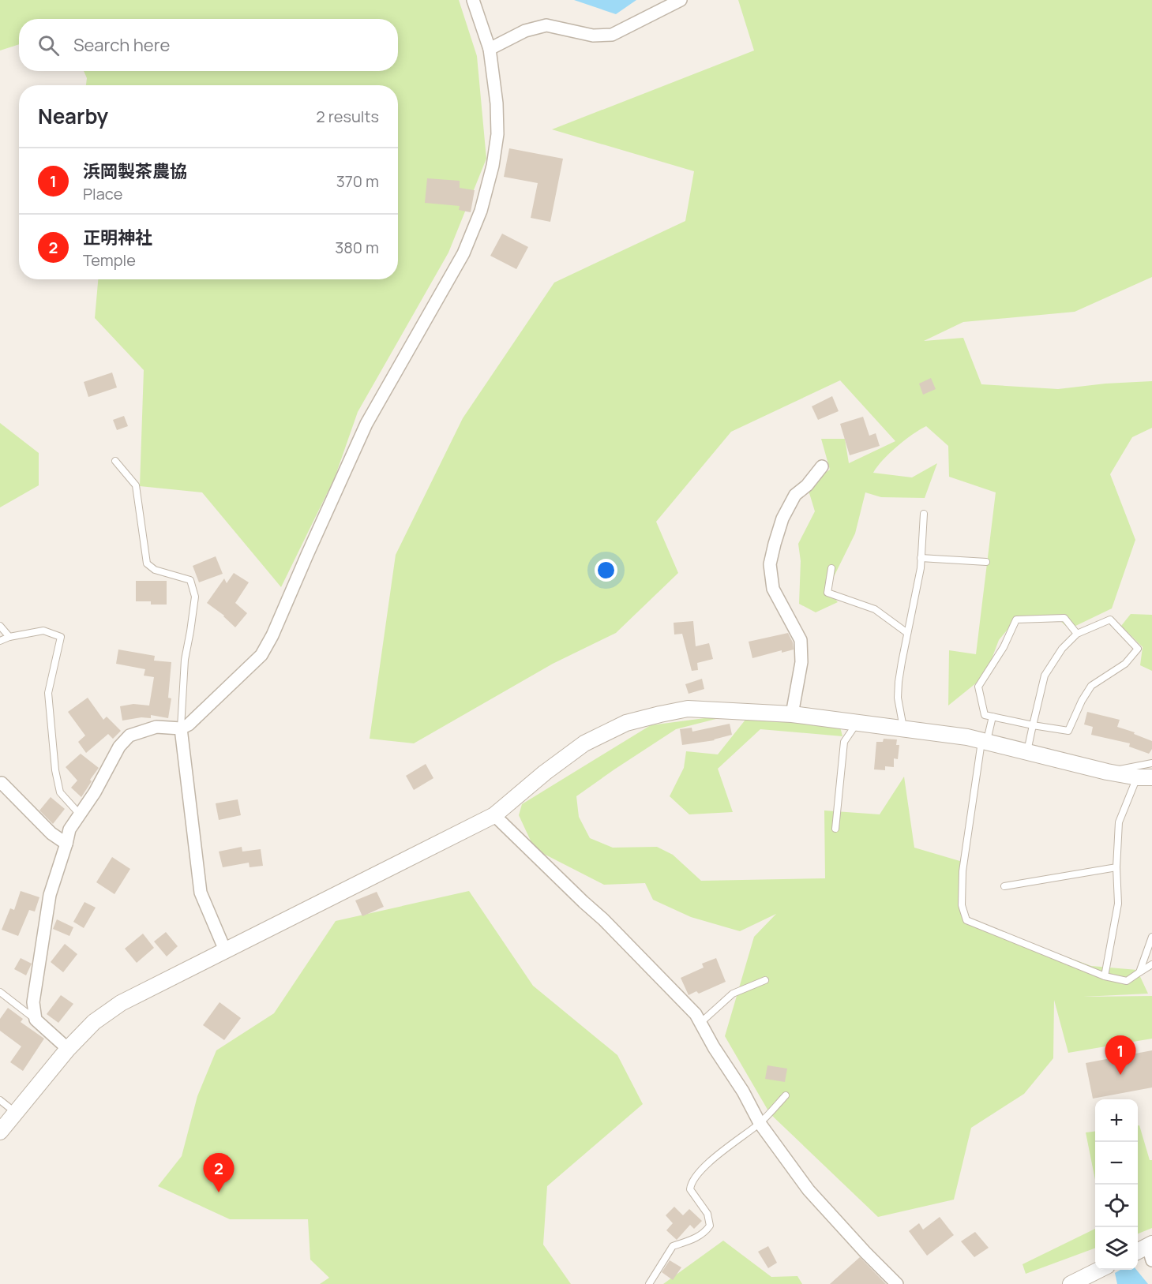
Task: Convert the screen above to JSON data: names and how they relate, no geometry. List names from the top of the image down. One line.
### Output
{"page":{"search":"Search here","heading":["Nearby","2 results"],"list":[{"mark":"1","name":"浜岡製茶農協","note":"Place","value":"370 m"},{"mark":"2","name":"正明神社","note":"Temple","value":"380 m"}],"pins":["1","2"],"map_buttons":["+","−"]}}
